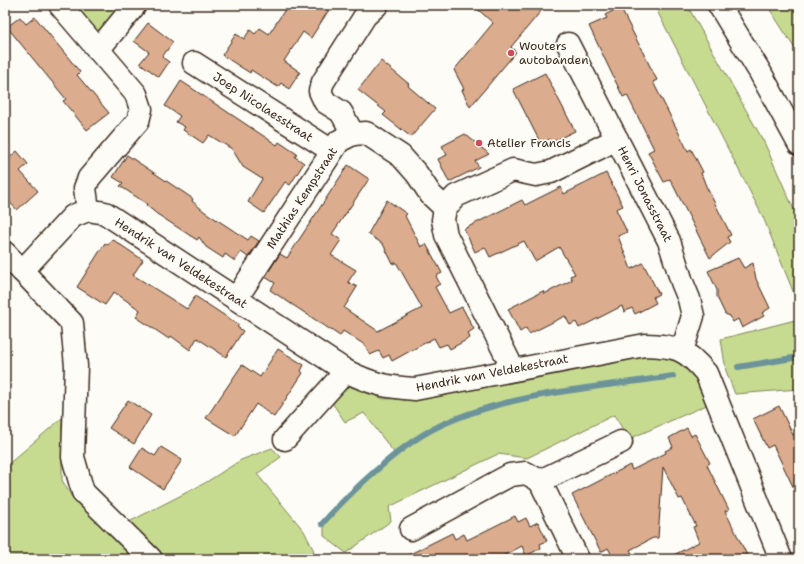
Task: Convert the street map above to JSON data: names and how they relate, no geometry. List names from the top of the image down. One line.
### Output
{"streets":{"street":["Joep Nicolaesstraat","Henri Jonasstraat","Mathias Kempstraat","Hendrik van Veldekestraat"]},"crossings":[["Joep Nicolaesstraat","Mathias Kempstraat"],["Henri Jonasstraat","Hendrik van Veldekestraat"],["Mathias Kempstraat","Hendrik van Veldekestraat"]],"places":["Wouters autobanden","Atelier Francis"]}
